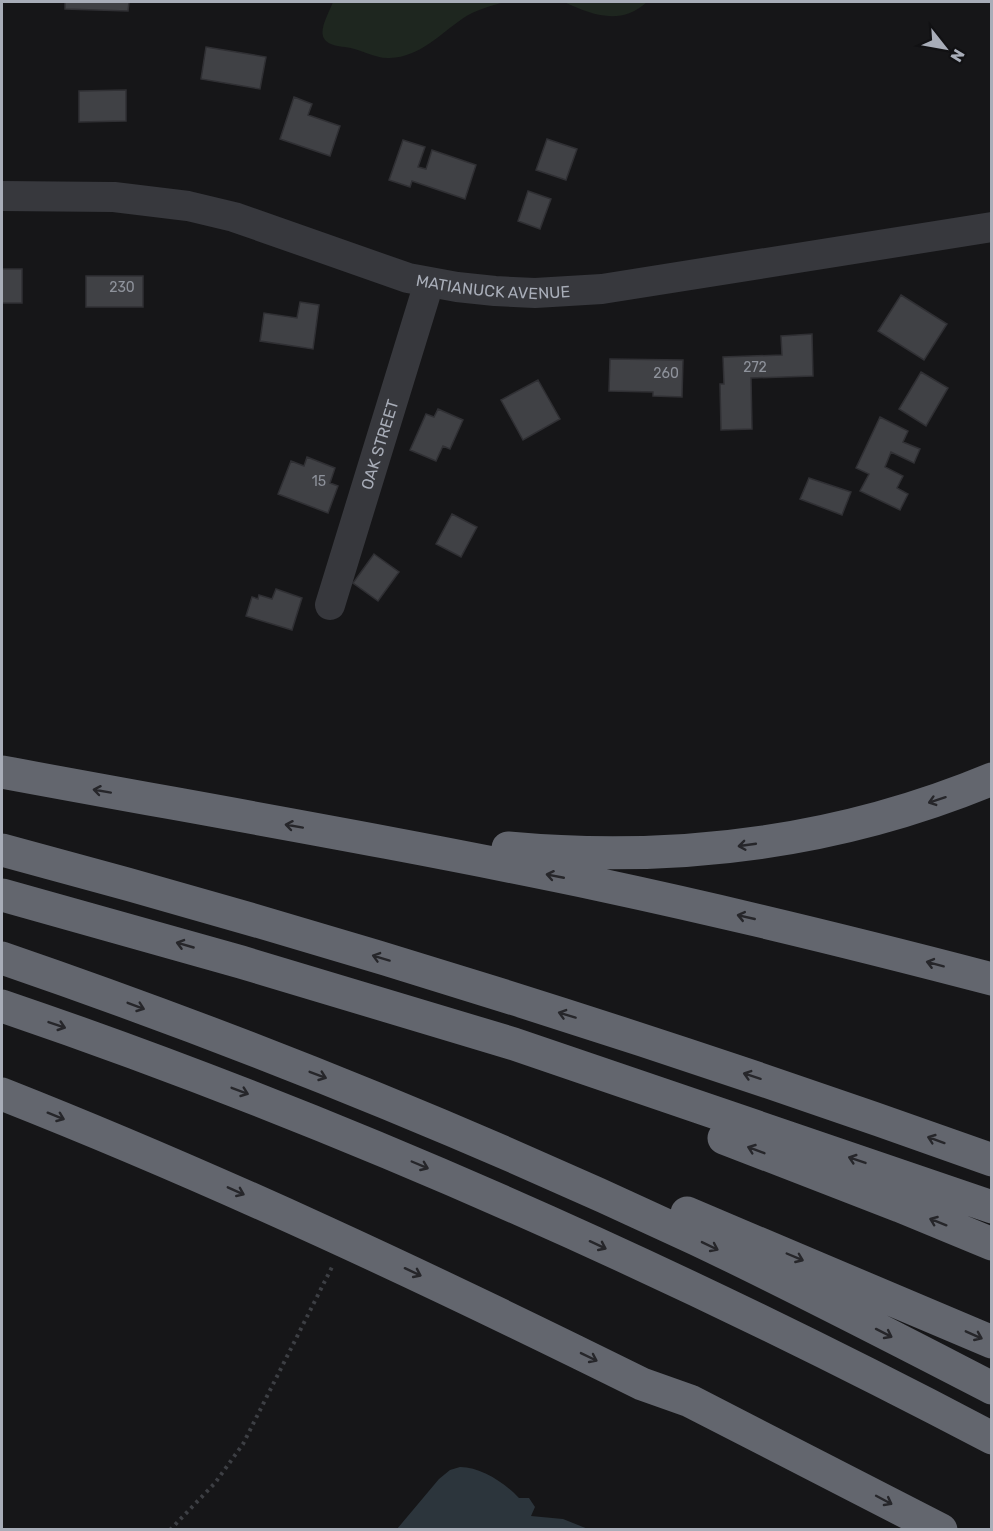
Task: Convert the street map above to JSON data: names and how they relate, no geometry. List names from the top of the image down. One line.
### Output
{"streets":{"street":["MATIANUCK AVENUE","OAK STREET"]},"crossings":[["MATIANUCK AVENUE","OAK STREET"]],"house_numbers":["230","272","260","15"],"north":"bottom right"}
